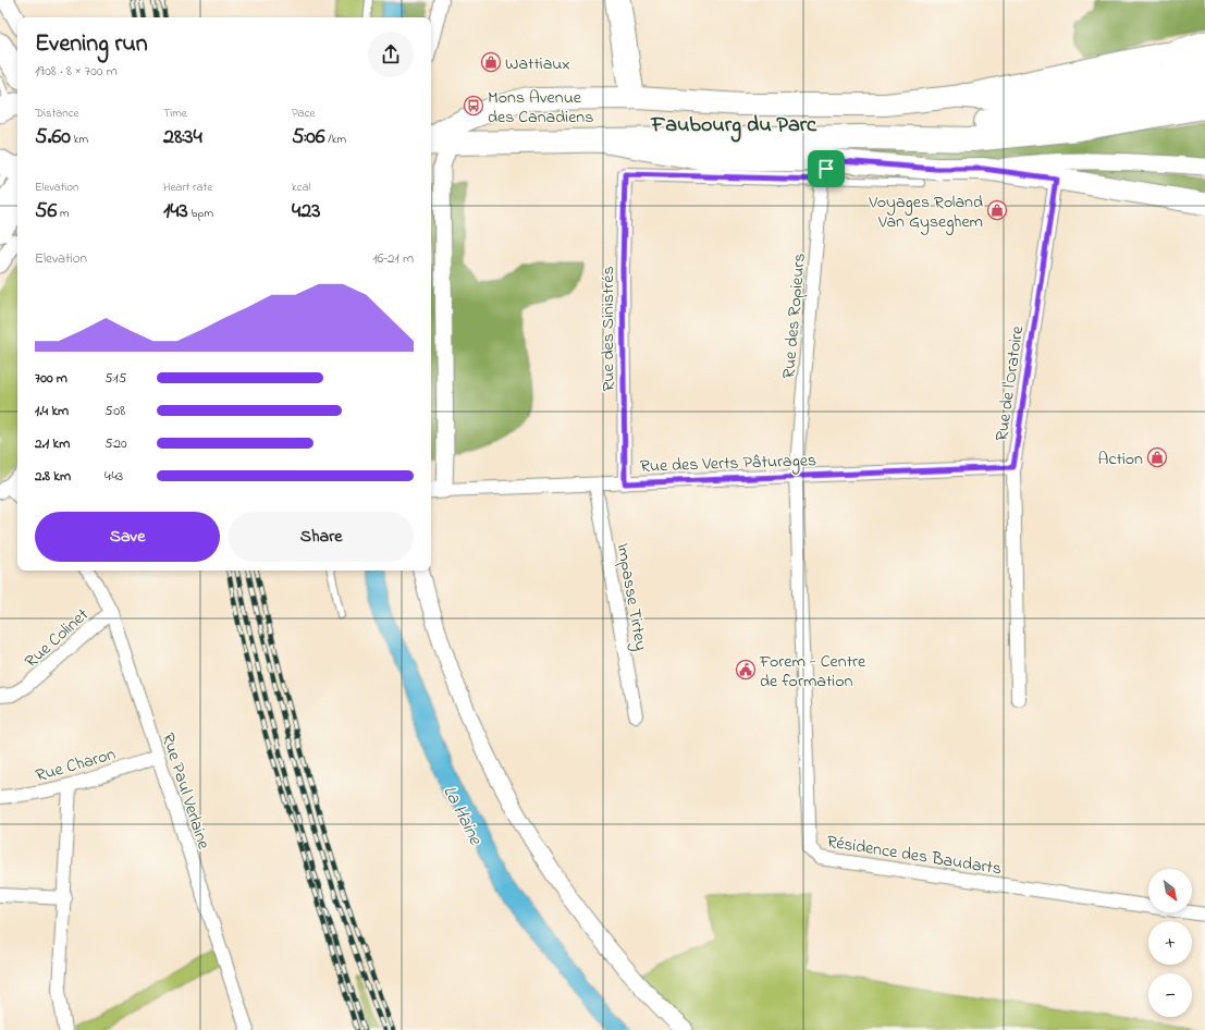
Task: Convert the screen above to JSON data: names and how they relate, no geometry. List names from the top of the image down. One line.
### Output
{"streets":{"street":["Rue des Ropieurs","Rue des Sinistrés","Rue de l'Oratoire","Rue des Verts Pâturages","Impasse Tirtey","Rue Colinet","Rue Charon","Rue Paul Verlaine","Résidence des Baudarts"]},"crossings":[["Rue des Ropieurs","Rue des Sinistrés"],["Rue des Ropieurs","Rue des Verts Pâturages"],["Rue des Ropieurs","Résidence des Baudarts"],["Rue des Sinistrés","Rue des Verts Pâturages"],["Rue de l'Oratoire","Rue des Verts Pâturages"],["Rue des Verts Pâturages","Impasse Tirtey"],["Rue des Verts Pâturages","Résidence des Baudarts"],["Rue Colinet","Rue Paul Verlaine"],["Rue Charon","Rue Paul Verlaine"]],"districts":["Faubourg du Parc"],"water":["La Haine"],"places":{"shop":["Wattiaux","Voyages Roland Van Gyseghem","Action"],"bus stop":["Mons Avenue des Canadiens"],"public building":["Forem - Centre de formation"]},"north":"bottom right","page":{"heading":["Evening run","19:08 · 8 × 700 m"],"stats":[["Distance","5.60 km"],["Time","28:34"],["Pace","5:06 /km"],["Elevation","56 m"],["Heart rate","143 bpm"],["kcal","423"]],"chart":["Elevation","16–21 m"],"list":[{"name":"700 m","note":"5:15"},{"name":"1.4 km","note":"5:08"},{"name":"2.1 km","note":"5:20"},{"name":"2.8 km","note":"4:43"}],"buttons":["Save","Share"],"map_buttons":["+","−"]}}
